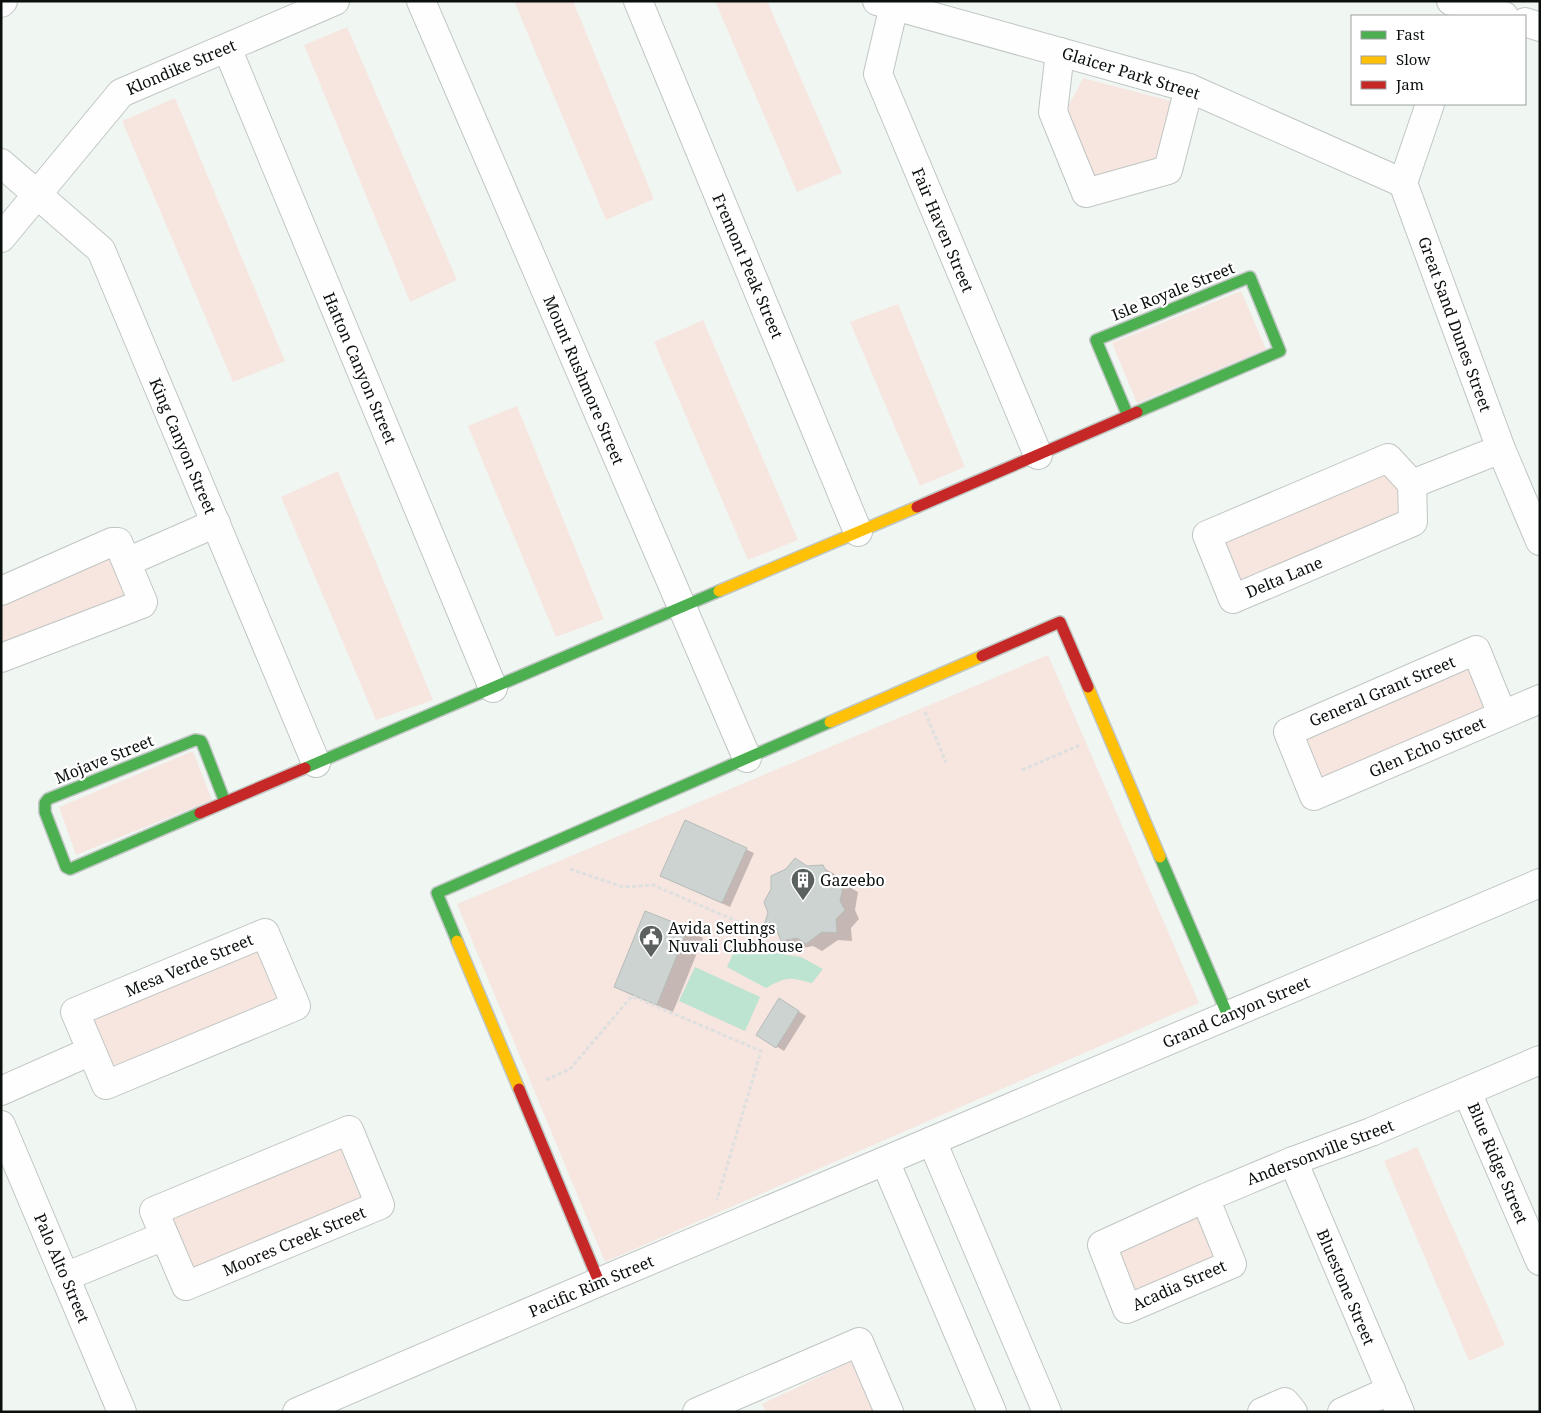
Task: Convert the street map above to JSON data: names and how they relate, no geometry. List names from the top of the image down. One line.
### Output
{"streets":{"street":["Klondike Street","Glaicer Park Street","Fair Haven Street","Fremont Peak Street","Isle Royale Street","Great Sand Dunes Street","Hatton Canyon Street","Mount Rushmore Street","King Canyon Street","Delta Lane","General Grant Street","Glen Echo Street","Mojave Street","Mesa Verde Street","Grand Canyon Street","Andersonville Street","Blue Ridge Street","Moores Creek Street","Palo Alto Street","Acadia Street","Pacific Rim Street","Bluestone Street"]},"crossings":[["Klondike Street","Hatton Canyon Street"],["Klondike Street","King Canyon Street"],["Glaicer Park Street","Fair Haven Street"],["Glaicer Park Street","Great Sand Dunes Street"],["Fair Haven Street","Isle Royale Street"],["Fremont Peak Street","Isle Royale Street"],["Isle Royale Street","Mount Rushmore Street"],["Isle Royale Street","Mojave Street"],["Hatton Canyon Street","Mojave Street"],["Mount Rushmore Street","Mojave Street"],["King Canyon Street","Mojave Street"],["General Grant Street","Glen Echo Street"],["Grand Canyon Street","Pacific Rim Street"],["Andersonville Street","Blue Ridge Street"],["Andersonville Street","Acadia Street"],["Andersonville Street","Bluestone Street"]],"places":{"building":["Gazeebo"],"public building":["Avida Settings Nuvali Clubhouse"]},"legend":["Fast","Slow","Jam"]}
